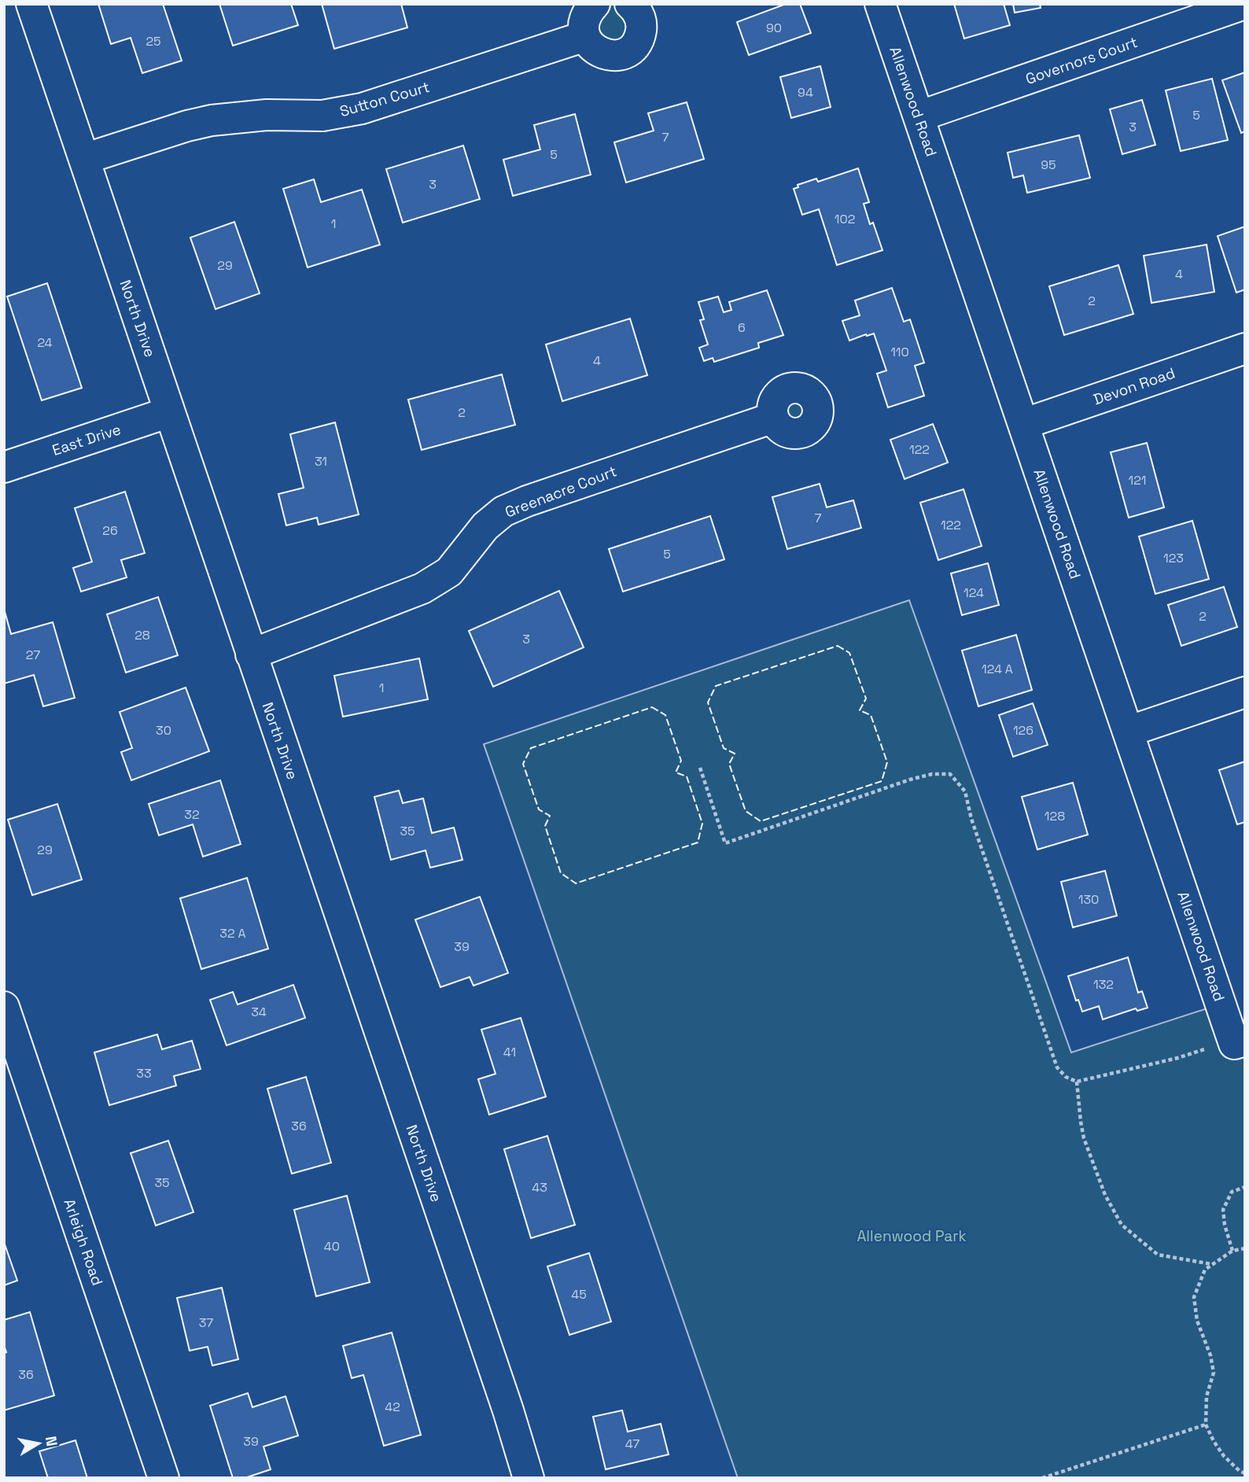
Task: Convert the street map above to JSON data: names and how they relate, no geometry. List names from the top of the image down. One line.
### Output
{"streets":{"street":["Governors Court","Sutton Court","Allenwood Road","North Drive","Devon Road","East Drive","Greenacre Court","Arleigh Road"]},"crossings":[["Governors Court","Allenwood Road"],["Sutton Court","North Drive"],["Allenwood Road","Devon Road"],["North Drive","East Drive"],["North Drive","Greenacre Court"]],"parks":["Allenwood Park"],"house_numbers":["90","25","94","5","3","7","5","95","3","102","1","29","4","2","6","24","110","4","2","122","31","121","7","122","26","5","123","124","2","28","3","27","124 A","1","30","126","32","128","35","29","130","32 A","39","132","34","41","33","36","35","43","40","45","37","36","42","39","47"],"north":"right"}
